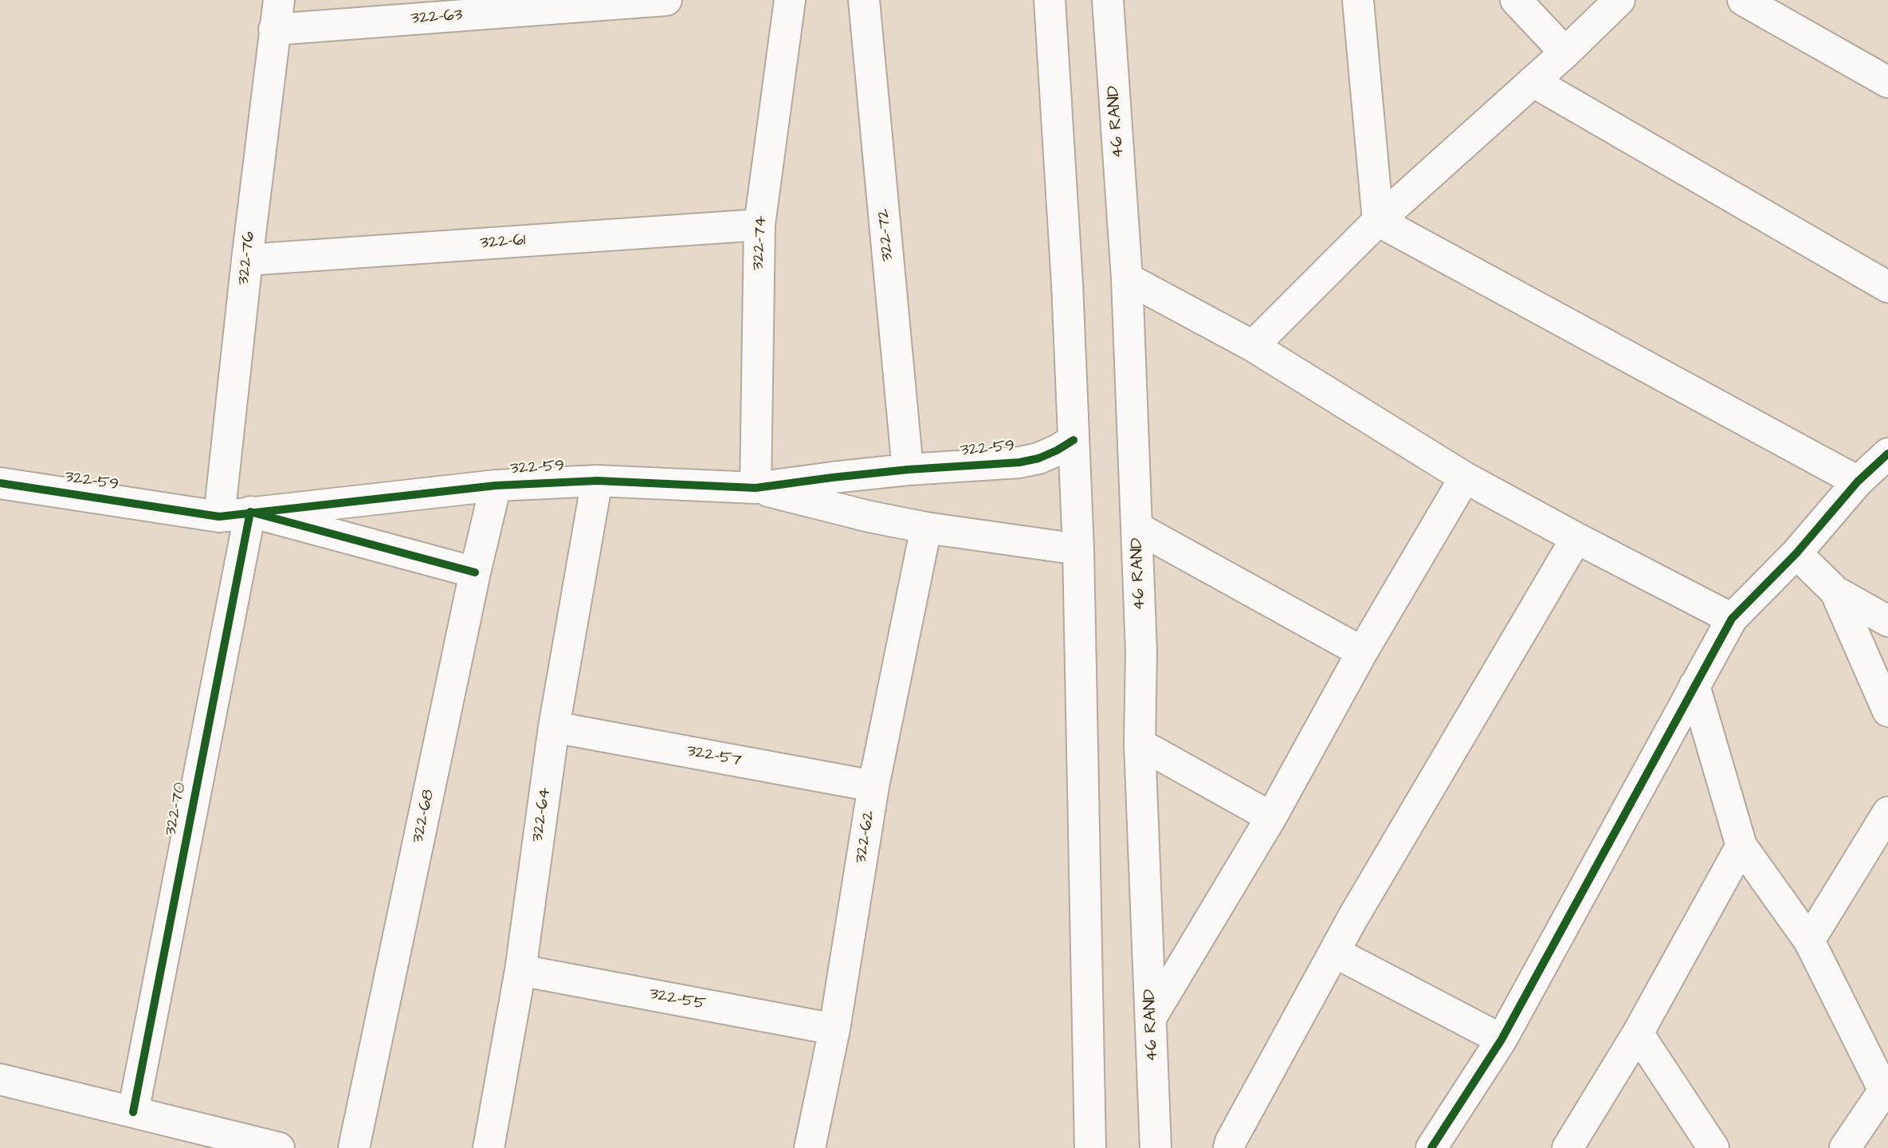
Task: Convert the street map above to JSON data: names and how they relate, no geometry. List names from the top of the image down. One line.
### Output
{"streets":{"street":["322-63","46 RAND","322-72","322-61","322-74","322-76","322-59","322-57","322-70","322-64","322-68","322-62","322-55"]},"crossings":[["322-63","322-76"],["322-72","322-59"],["322-61","322-74"],["322-61","322-76"],["322-74","322-59"],["322-76","322-59"],["322-59","322-70"],["322-59","322-64"],["322-59","322-68"],["322-57","322-64"],["322-57","322-62"],["322-64","322-55"],["322-62","322-55"]]}
